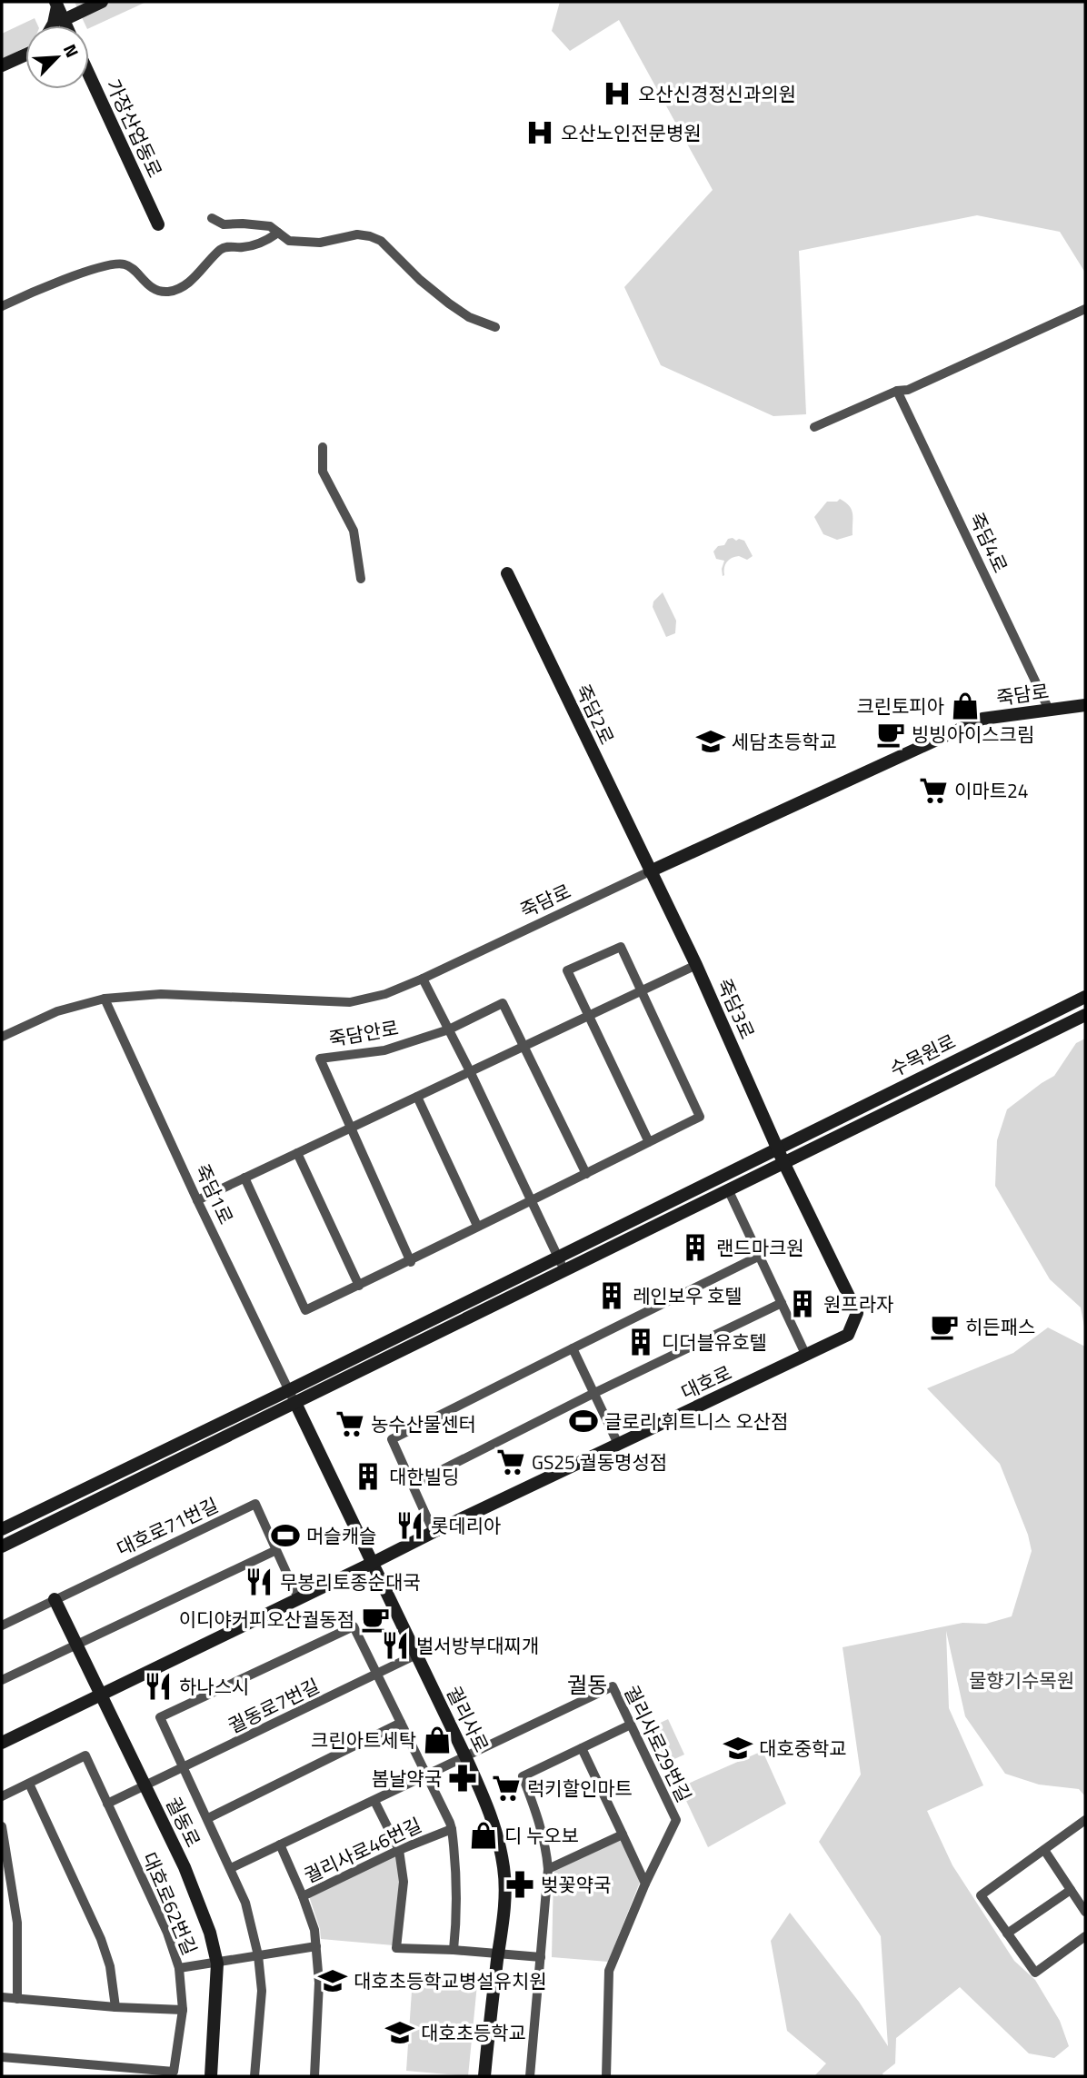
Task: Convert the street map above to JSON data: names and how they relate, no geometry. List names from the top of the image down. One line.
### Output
{"streets":{"street":["가장산업동로","죽담4로","죽담로","죽담2로","죽담3로","죽담안로","수목원로","죽담1로","대호로","대호로71번길","궐동로7번길","궐리사로","궐리사로29번길","궐동로","궐리사로46번길","대호로62번길"]},"crossings":[["죽담4로","죽담로"],["죽담로","죽담2로"],["죽담로","죽담3로"],["죽담로","죽담1로"],["죽담2로","죽담3로"],["죽담3로","수목원로"],["죽담3로","대호로"],["수목원로","죽담1로"],["수목원로","대호로"],["수목원로","궐리사로"],["죽담1로","궐리사로"],["대호로","대호로71번길"],["대호로","궐리사로"],["대호로","궐동로"],["대호로71번길","궐동로"],["궐동로7번길","궐리사로"],["궐동로7번길","궐동로"],["궐동로7번길","대호로62번길"],["궐리사로","궐리사로29번길"]],"districts":["궐동"],"parks":["물향기수목원"],"places":{"hospital":["오산신경정신과의원","오산노인전문병원"],"shop":["크린토피아","크린아트세탁","디 누오보"],"cafe":["빙빙아이스크림","히든패스","이디야커피오산궐동점"],"school or university":["세담초등학교","대호중학교","대호초등학교병설유치원","대호초등학교"],"supermarket":["이마트24","농수산물센터","GS25 궐동명성점","럭키할인마트"],"building":["랜드마크원","레인보우 호텔","원프라자","디더블유호텔","대한빌딩"],"sports":["글로리 휘트니스 오산점","머슬캐슬"],"restaurant":["롯데리아","무봉리토종순대국","벌서방부대찌개","하나스시"],"pharmacy":["봄날약국","벚꽃약국"]},"north":"top right"}
